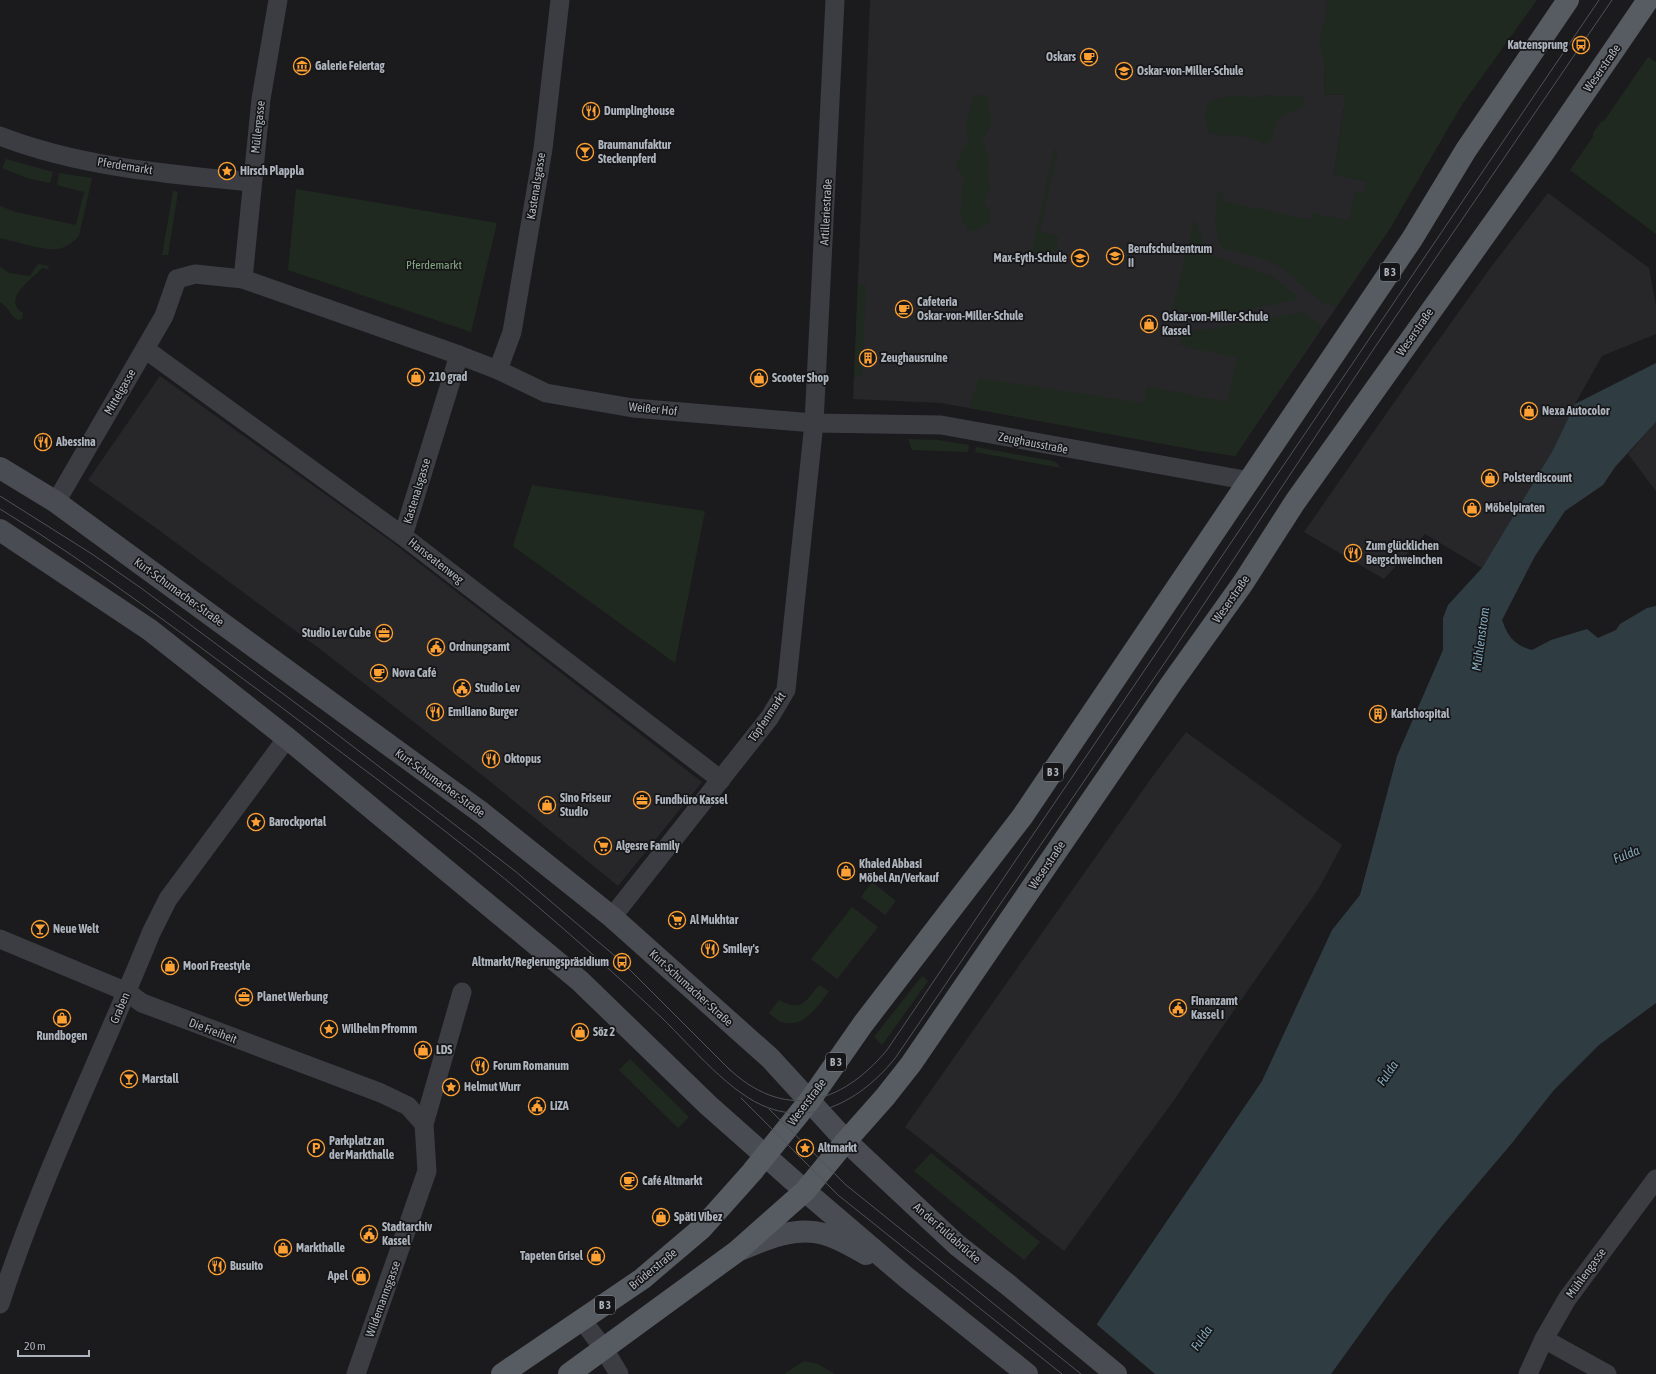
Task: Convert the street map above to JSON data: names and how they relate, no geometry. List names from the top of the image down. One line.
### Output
{"streets":{"main road":["Weserstraße","B 3","Kurt-Schumacher-Straße","An der Fuldabrücke","Brüderstraße"],"street":["Müllergasse","Pferdemarkt","Kastenalsgasse","Artilleriestraße","Mittelgasse","Weißer Hof","Zeughausstraße","Hanseatenweg","Töpfenmarkt","Graben","Die Freiheit","Mühlengasse","Wildemannsgasse"]},"crossings":[["Weserstraße","Zeughausstraße"],["Weserstraße","Kurt-Schumacher-Straße"],["Weserstraße","An der Fuldabrücke"],["Weserstraße","Brüderstraße"],["Müllergasse","Pferdemarkt"],["Müllergasse","Mittelgasse"],["Kastenalsgasse","Weißer Hof"],["Kastenalsgasse","Hanseatenweg"],["Artilleriestraße","Weißer Hof"],["Artilleriestraße","Zeughausstraße"],["Artilleriestraße","Töpfenmarkt"],["Mittelgasse","Hanseatenweg"],["Mittelgasse","Kurt-Schumacher-Straße"],["Weißer Hof","Zeughausstraße"],["Weißer Hof","Töpfenmarkt"],["Zeughausstraße","Töpfenmarkt"],["Hanseatenweg","Töpfenmarkt"],["Kurt-Schumacher-Straße","Töpfenmarkt"],["Kurt-Schumacher-Straße","An der Fuldabrücke"],["Graben","Die Freiheit"],["Die Freiheit","Wildemannsgasse"]],"water":["Mühlenstrom","Fulda"],"parks":["Pferdemarkt"],"places":{"bus stop":["Katzensprung","Altmarkt/Regierungspräsidium"],"cafe":["Oskars","Cafeteria Oskar-von-Miller-Schule","Nova Café","Café Altmarkt"],"museum":["Galerie Feiertag"],"school or university":["Oskar-von-Miller-Schule","Berufschulzentrum II","Max-Eyth-Schule"],"restaurant":["Dumplinghouse","Abessina","Zum glücklichen Bergschweinchen","Emiliano Burger","Oktopus","Smiley's","Forum Romanum","Busuito"],"bar":["Braumanufaktur Steckenpferd","Neue Welt","Marstall"],"place":["Hirsch Plappla","Barockportal","Wilhelm Pfromm","Helmut Wurr","Altmarkt"],"shop":["Oskar-von-Miller-Schule Kassel","210 grad","Scooter Shop","Nexa Autocolor","Polsterdiscount","Möbelpiraten","Sino Friseur Studio","Khaled Abbasi Möbel An/Verkauf","Moori Freestyle","Rundbogen","Söz 2","LDS","Späti Vibez","Markthalle","Tapeten Grisel","Apel"],"building":["Zeughausruine","Karlshospital"],"office":["Studio Lev Cube","Fundbüro Kassel","Planet Werbung"],"public building":["Ordnungsamt","Studio Lev","Finanzamt Kassel I","LiZA","Stadtarchiv Kassel"],"supermarket":["Algesre Family","Al Mukhtar"],"parking":["Parkplatz an der Markthalle"]},"scale_bar":"20 m"}
